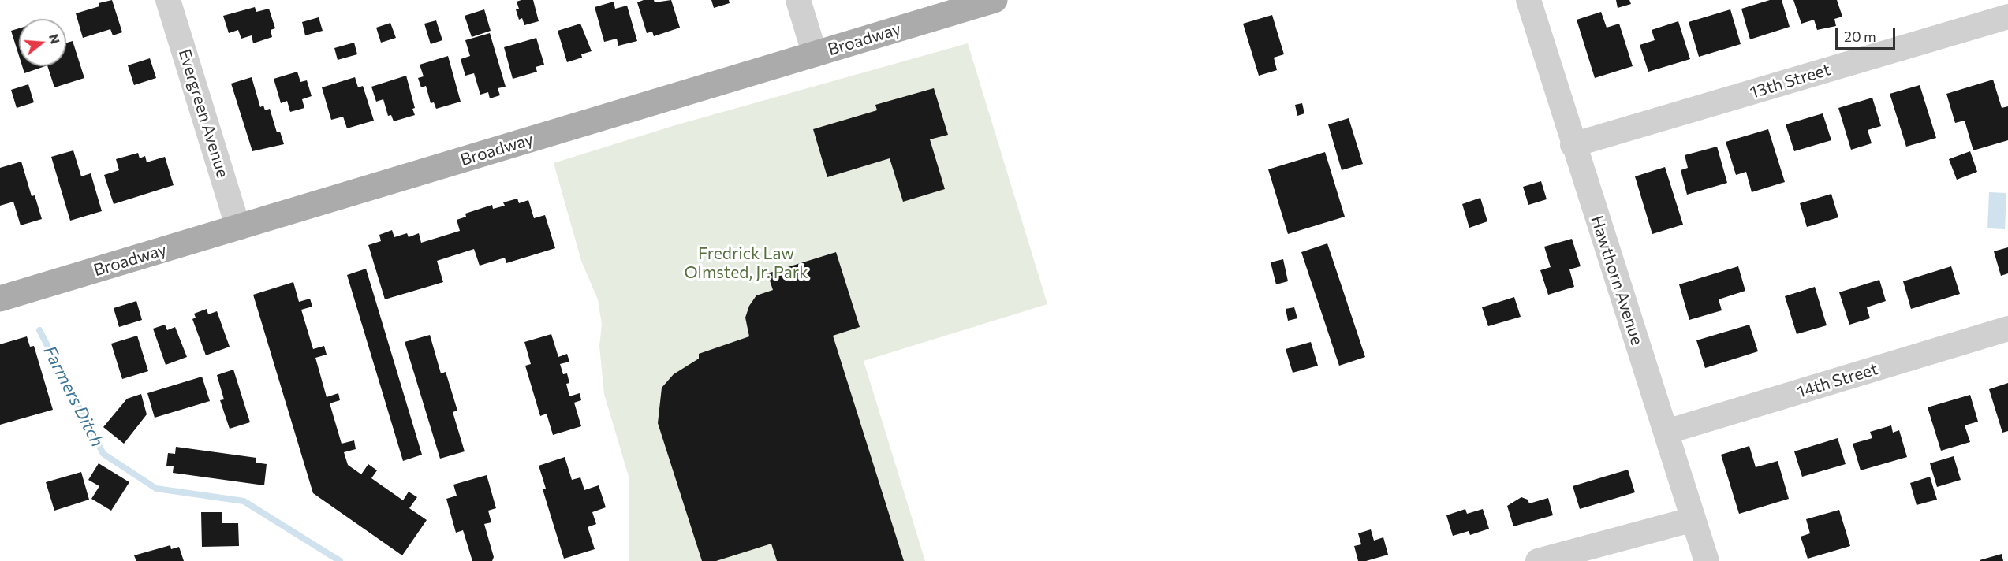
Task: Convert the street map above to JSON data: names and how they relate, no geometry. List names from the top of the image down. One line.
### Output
{"streets":{"main road":["Broadway"],"street":["13th Street","Evergreen Avenue","Hawthorn Avenue","14th Street"]},"crossings":[["Broadway","Evergreen Avenue"],["13th Street","Hawthorn Avenue"],["Hawthorn Avenue","14th Street"]],"water":["Farmers Ditch"],"parks":["Fredrick Law Olmsted, Jr. Park"],"scale_bar":"20 m","north":"right"}
